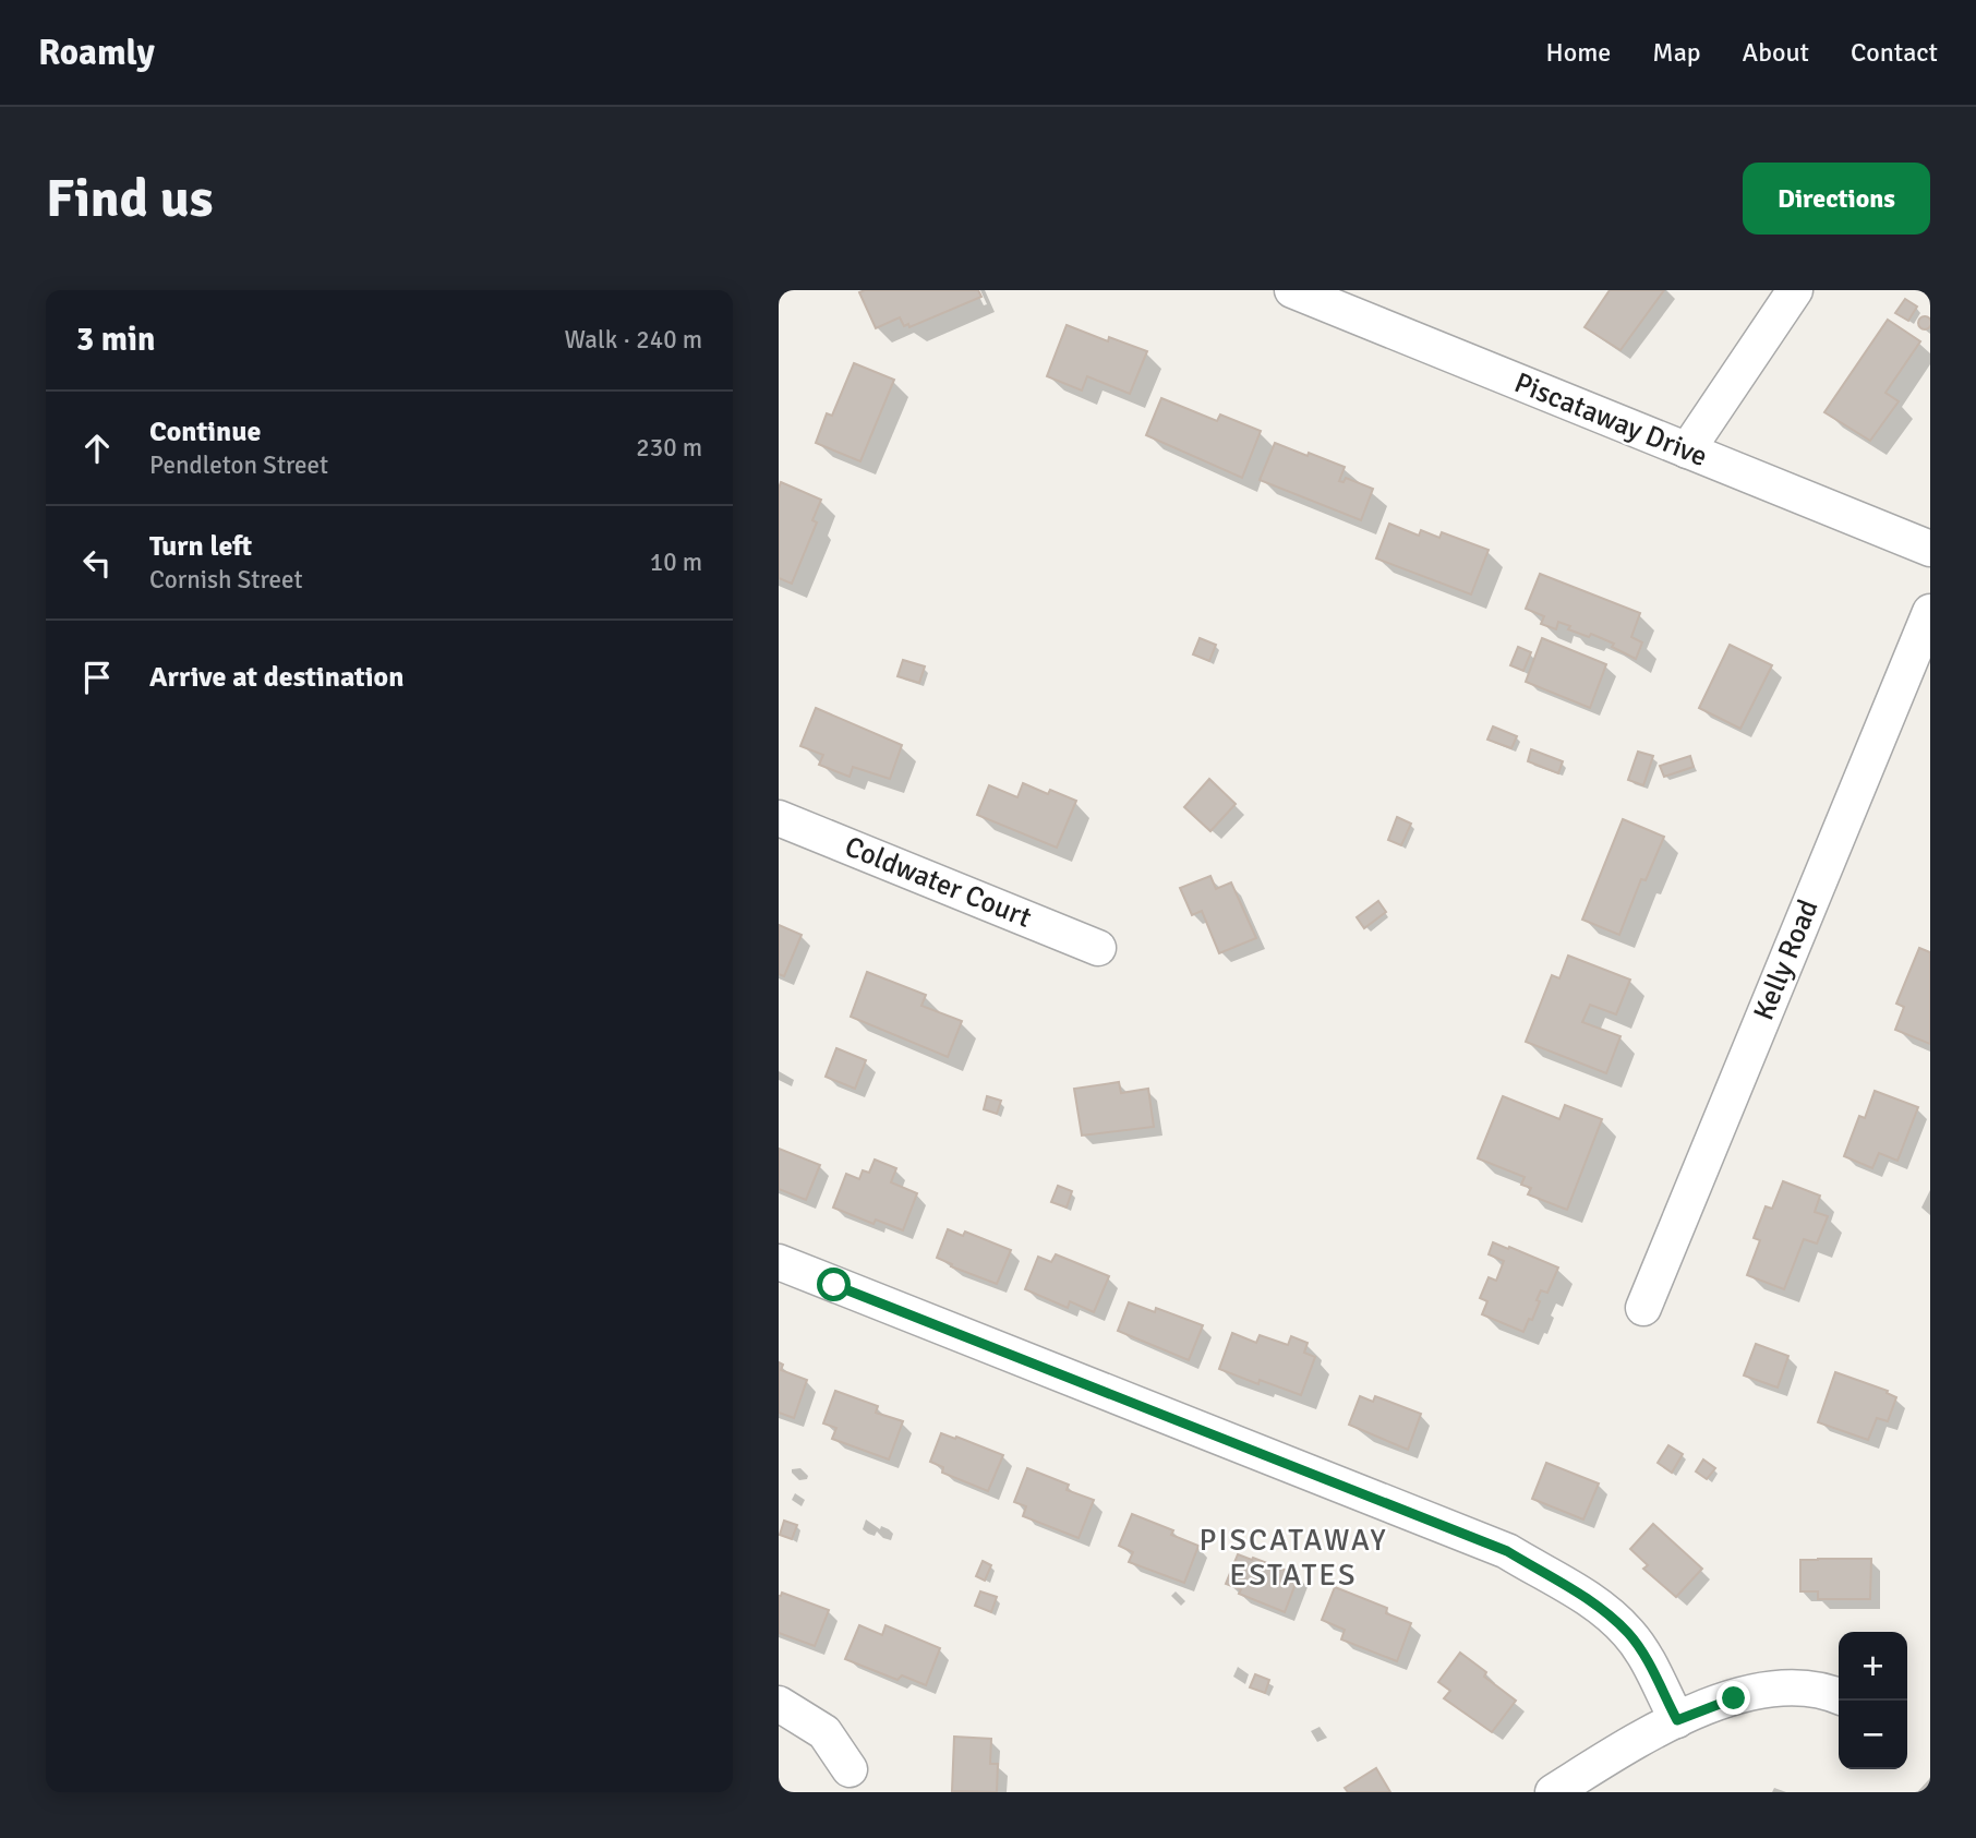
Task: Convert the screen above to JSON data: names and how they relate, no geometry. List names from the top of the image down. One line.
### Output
{"streets":{"street":["Piscataway Drive","Coldwater Court","Kelly Road"]},"districts":["PISCATAWAY ESTATES"],"page":{"header":"Roamly","nav":["Home","Map","About","Contact"],"buttons":"Directions","title":"Find us","heading":["3 min","Walk · 240 m"],"list":[["Continue","Pendleton Street","230 m"],["Turn left","Cornish Street","10 m"],"Arrive at destination"],"map_buttons":["+","−"]}}
